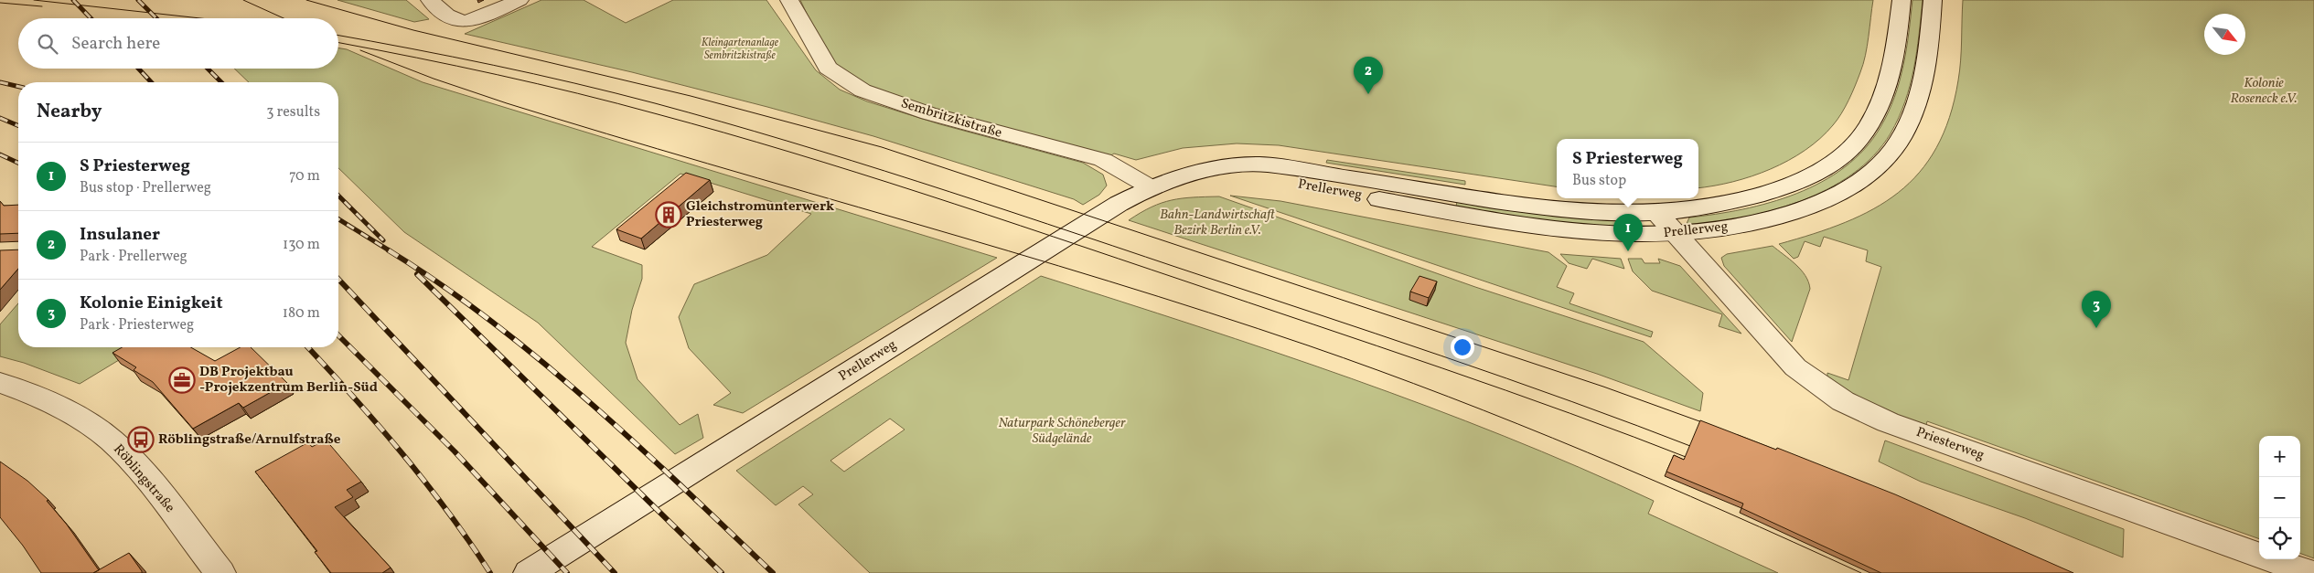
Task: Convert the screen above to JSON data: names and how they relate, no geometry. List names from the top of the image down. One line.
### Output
{"streets":{"main road":["Sembritzkistraße","Prellerweg","Priesterweg","Röblingstraße"]},"crossings":[["Sembritzkistraße","Prellerweg"],["Prellerweg","Priesterweg"]],"parks":["Kleingartenanlage Sembritzkistraße","Kolonie Roseneck e.V.","Bahn-Landwirtschaft Bezirk Berlin e.V.","Naturpark Schöneberger Südgelände"],"places":{"building":["Gleichstromunterwerk Priesterweg"],"office":["DB Projektbau -Projekzentrum Berlin-Süd"],"bus stop":["Röblingstraße/Arnulfstraße"]},"north":"bottom right","page":{"search":"Search here","pins":["2","1","3"],"heading":["Nearby","3 results"],"popup":["S Priesterweg","Bus stop"],"list":[{"mark":"1","name":"S Priesterweg","note":"Bus stop · Prellerweg","value":"70 m"},{"mark":"2","name":"Insulaner","note":"Park · Prellerweg","value":"130 m"},{"mark":"3","name":"Kolonie Einigkeit","note":"Park · Priesterweg","value":"180 m"}],"map_buttons":["+","−"]}}
